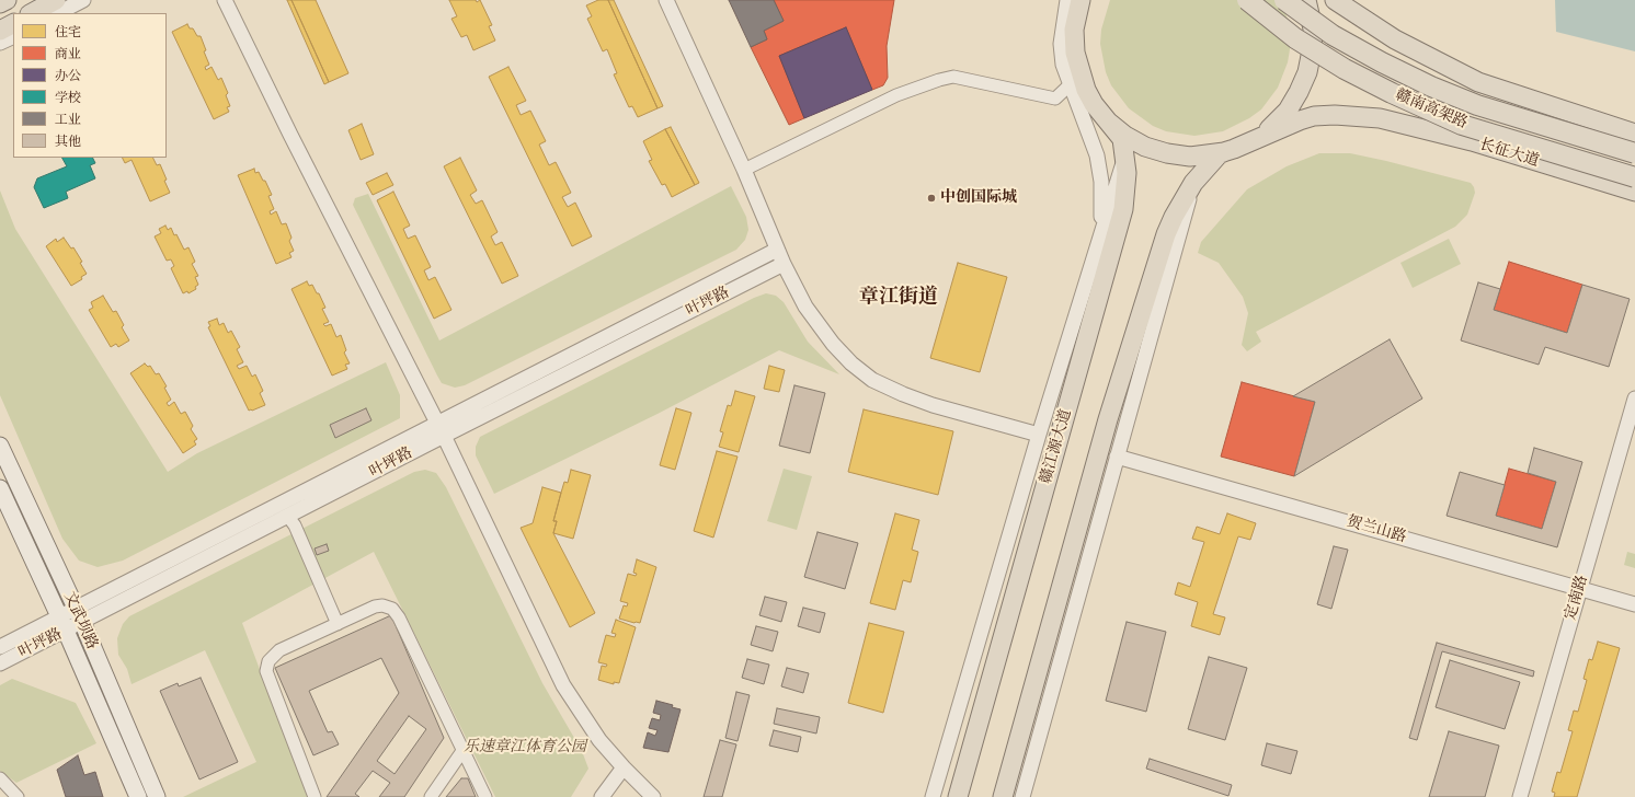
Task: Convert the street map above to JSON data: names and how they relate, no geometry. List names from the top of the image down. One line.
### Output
{"streets":{"highway":["赣南高架路"],"main road":["长征大道","赣江源大道","文武坝路"],"street":["叶坪路","贺兰山路","定南路"]},"crossings":[["赣南高架路","长征大道"],["叶坪路","文武坝路"],["贺兰山路","定南路"]],"districts":["章江街道"],"parks":["乐速章江体育公园"],"places":["中创国际城"],"legend":["住宅","商业","办公","学校","工业","其他"]}
